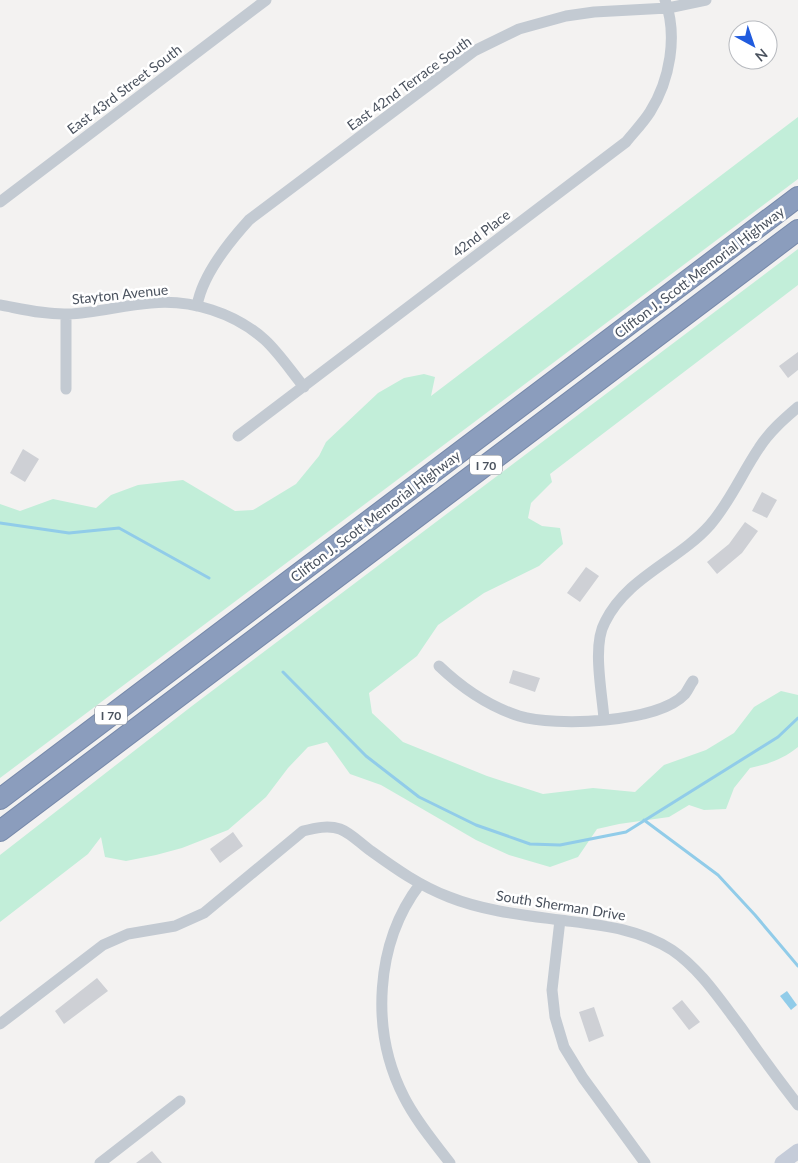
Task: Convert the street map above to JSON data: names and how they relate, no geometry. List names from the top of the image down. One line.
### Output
{"streets":{"highway":["Clifton J. Scott Memorial Highway","I 70"],"street":["East 42nd Terrace South","East 43rd Street South","42nd Place","Stayton Avenue","South Sherman Drive"]},"crossings":[["East 42nd Terrace South","42nd Place"],["East 42nd Terrace South","Stayton Avenue"],["42nd Place","Stayton Avenue"]],"north":"bottom right"}
